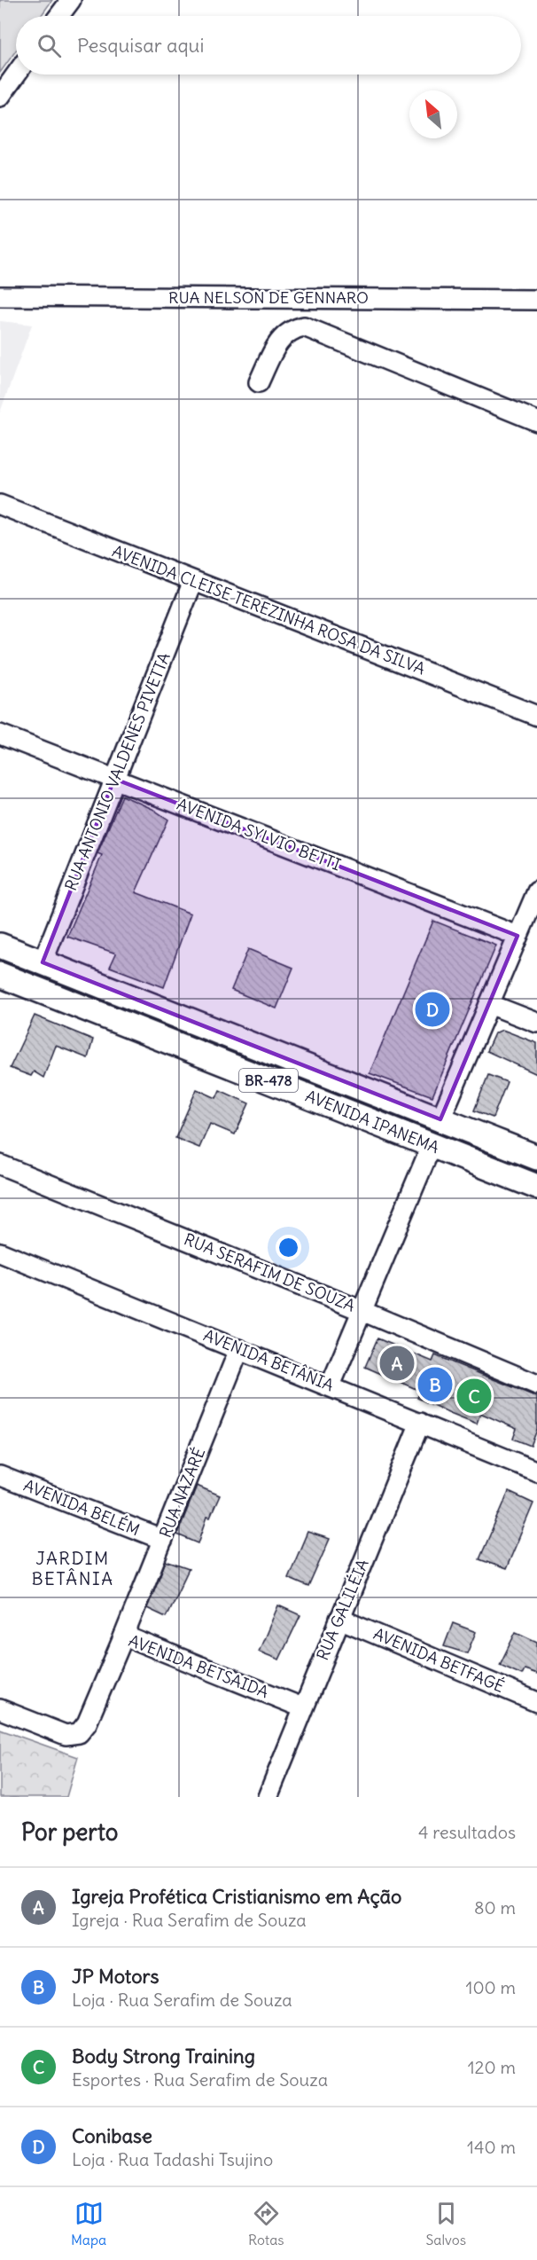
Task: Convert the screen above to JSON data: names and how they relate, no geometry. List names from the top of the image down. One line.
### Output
{"streets":{"main road":["BR-478","AVENIDA IPANEMA"],"street":["RUA NELSON DE GENNARO","AVENIDA CLEISE TEREZINHA ROSA DA SILVA","RUA ANTONIO VALDENES PIVETTA","AVENIDA SYLVIO BETTI","RUA SERAFIM DE SOUZA","AVENIDA BETÂNIA","RUA NAZARÉ","AVENIDA BELÉM","RUA GALILÉIA","AVENIDA BETFAGÉ","AVENIDA BETSAIDA"]},"crossings":[["AVENIDA CLEISE TEREZINHA ROSA DA SILVA","RUA ANTONIO VALDENES PIVETTA"],["RUA ANTONIO VALDENES PIVETTA","AVENIDA SYLVIO BETTI"],["RUA ANTONIO VALDENES PIVETTA","AVENIDA IPANEMA"],["AVENIDA BETÂNIA","RUA NAZARÉ"],["AVENIDA BETÂNIA","RUA GALILÉIA"],["RUA NAZARÉ","AVENIDA BELÉM"],["RUA NAZARÉ","AVENIDA BETSAIDA"],["RUA GALILÉIA","AVENIDA BETFAGÉ"],["RUA GALILÉIA","AVENIDA BETSAIDA"]],"districts":["JARDIM BETÂNIA"],"north":"top left","page":{"search":"Pesquisar aqui","pins":["D","A","B","C"],"heading":["Por perto","4 resultados"],"list":[{"mark":"A","name":"Igreja Profética Cristianismo em Ação","note":"Igreja · Rua Serafim de Souza","value":"80 m"},{"mark":"B","name":"JP Motors","note":"Loja · Rua Serafim de Souza","value":"100 m"},{"mark":"C","name":"Body Strong Training","note":"Esportes · Rua Serafim de Souza","value":"120 m"},{"mark":"D","name":"Conibase","note":"Loja · Rua Tadashi Tsujino","value":"140 m"}],"nav":["Mapa","Rotas","Salvos"]}}
